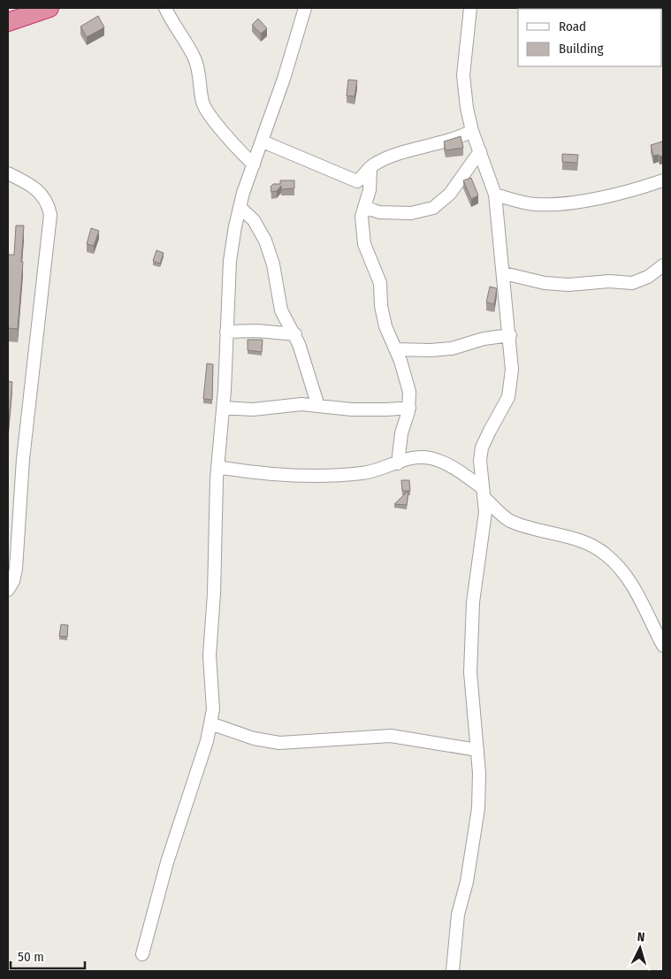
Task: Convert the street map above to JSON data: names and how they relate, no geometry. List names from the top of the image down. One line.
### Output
{"legend":["Road","Building"],"scale_bar":"50 m","north":"top"}
